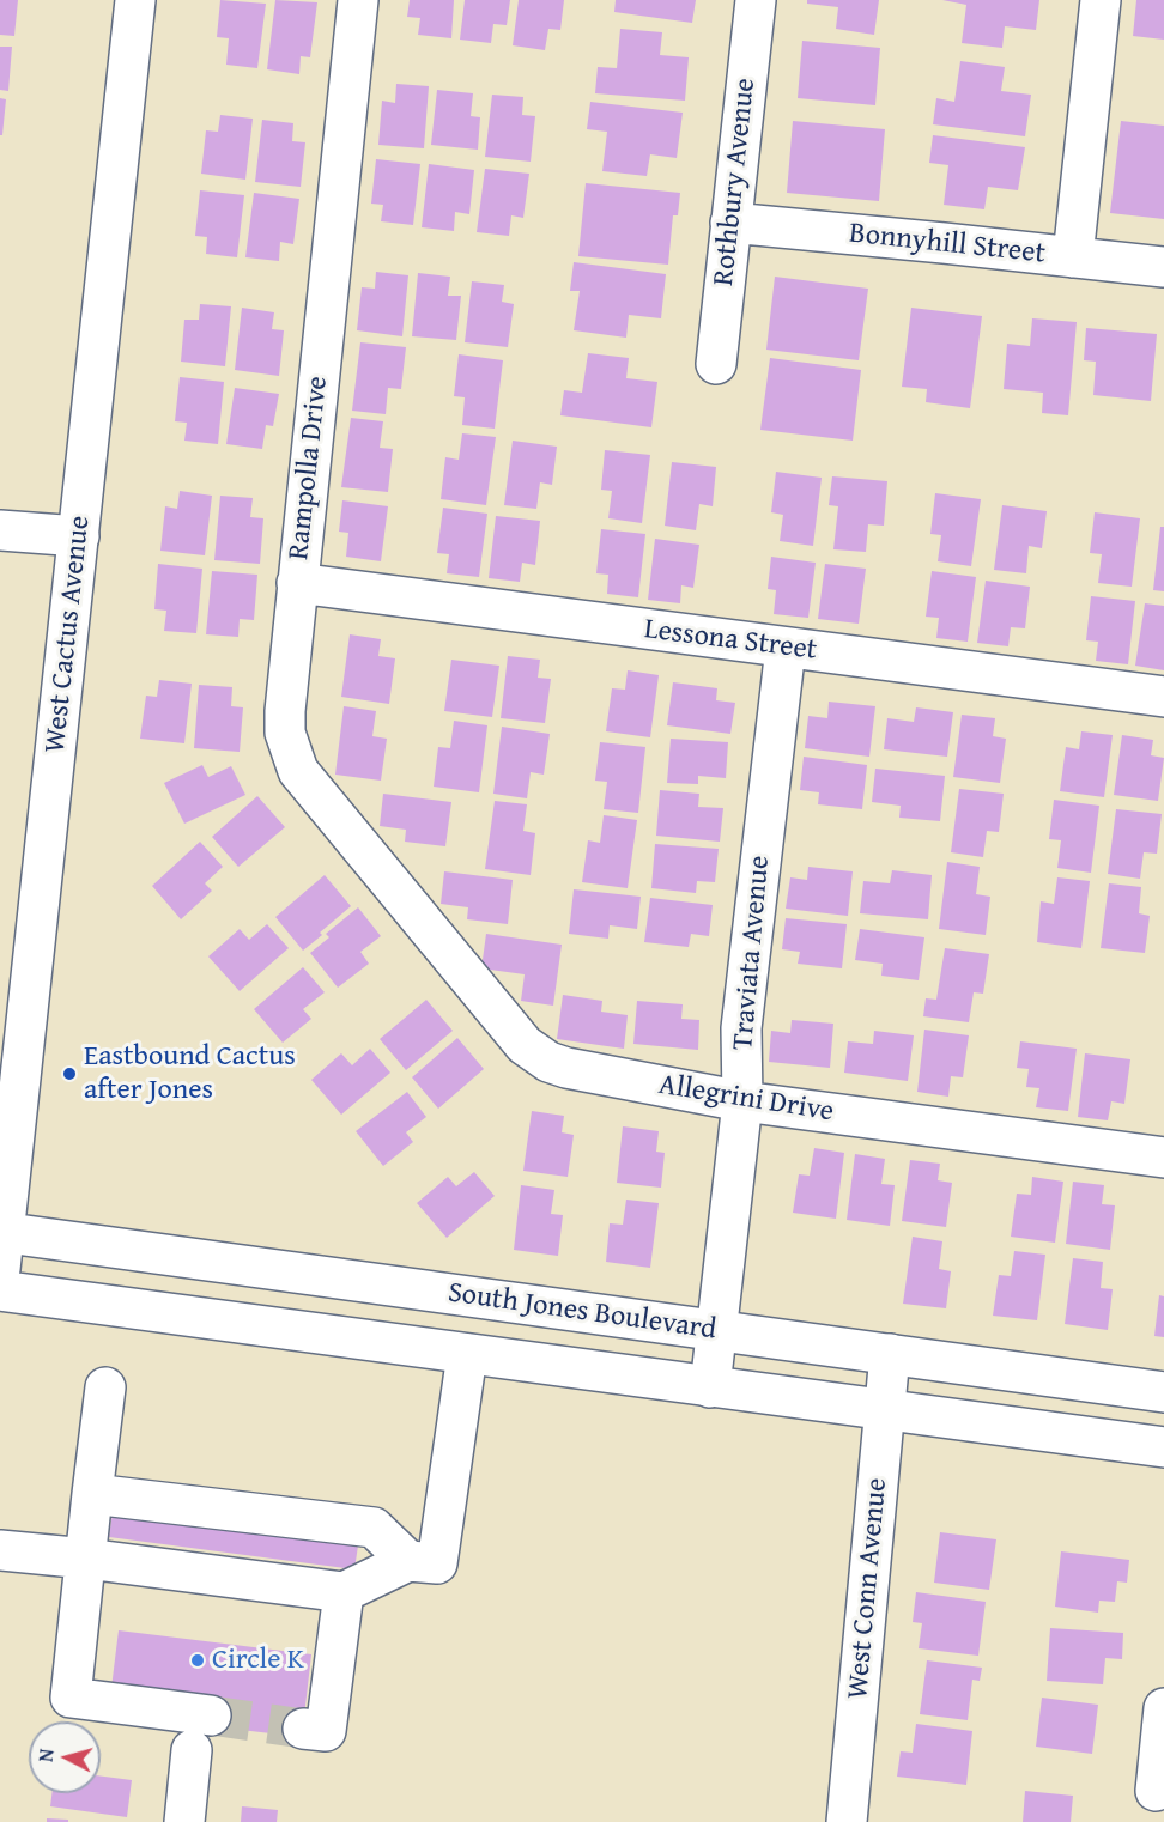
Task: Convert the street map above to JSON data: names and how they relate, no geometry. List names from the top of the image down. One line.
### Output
{"streets":{"street":["Rothbury Avenue","Bonnyhill Street","Rampolla Drive","West Cactus Avenue","Lessona Street","Traviata Avenue","Allegrini Drive","South Jones Boulevard","West Conn Avenue"]},"crossings":[["Rothbury Avenue","Bonnyhill Street"],["Rampolla Drive","Lessona Street"],["Rampolla Drive","Allegrini Drive"],["West Cactus Avenue","South Jones Boulevard"],["Lessona Street","Traviata Avenue"],["Traviata Avenue","Allegrini Drive"],["Traviata Avenue","South Jones Boulevard"],["South Jones Boulevard","West Conn Avenue"]],"places":["Eastbound Cactus after Jones","Circle K"],"north":"left"}
